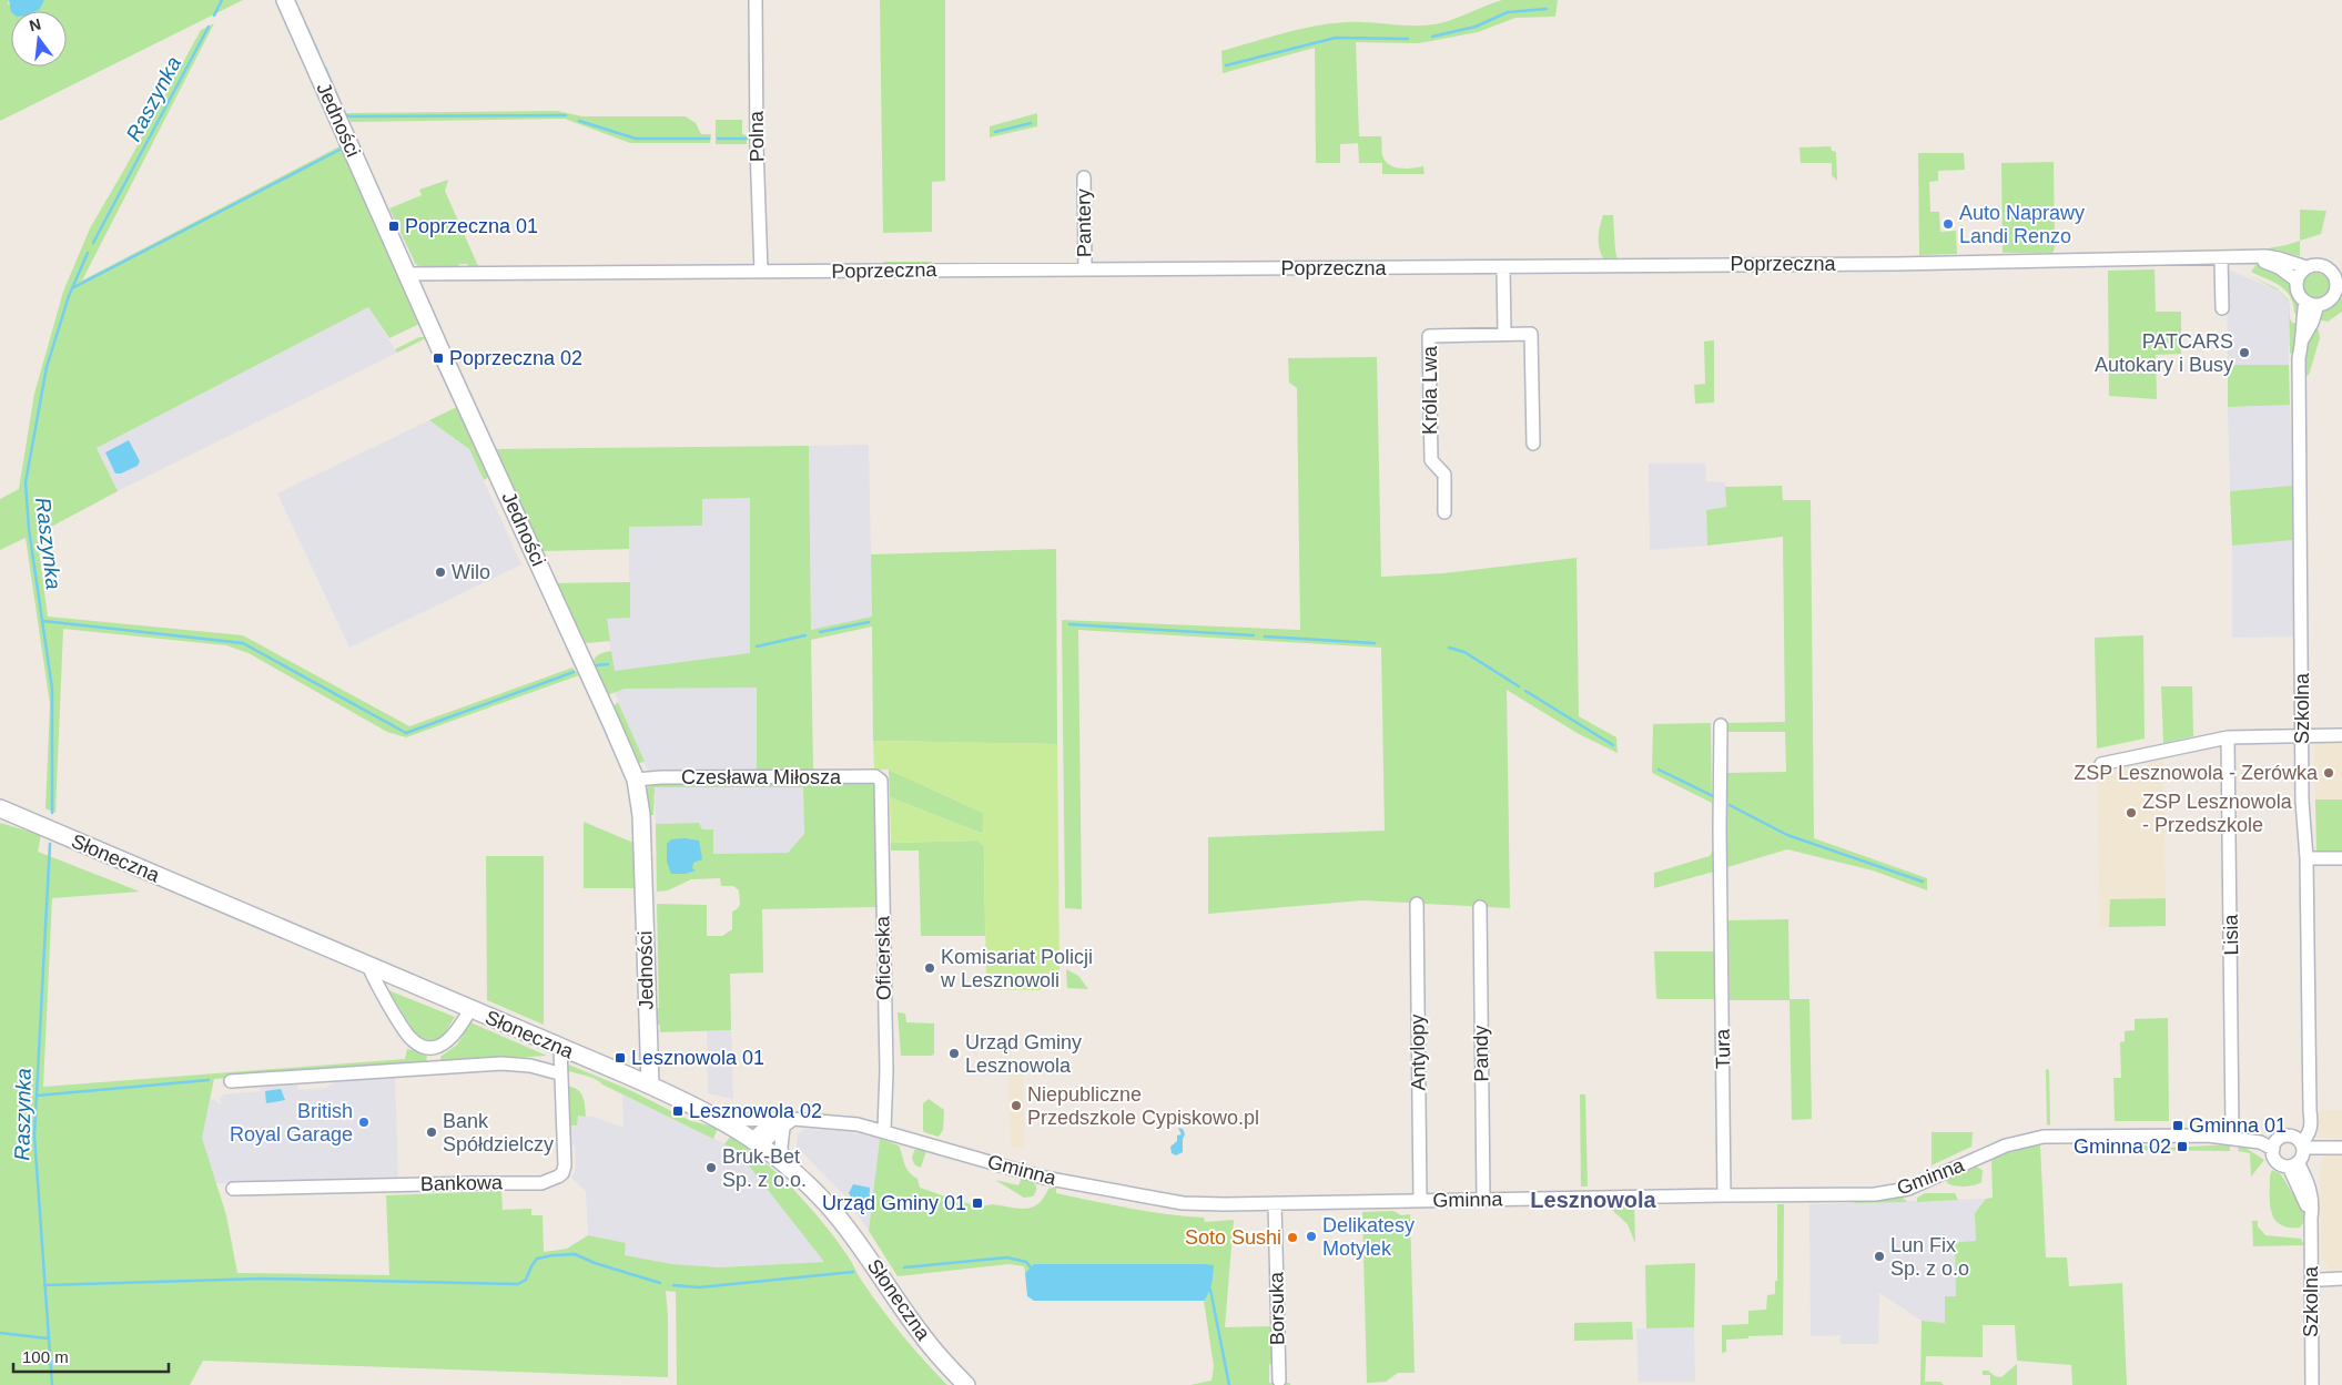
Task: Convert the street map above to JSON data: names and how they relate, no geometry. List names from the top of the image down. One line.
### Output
{"streets":{"street":["Jedności","Polna","Pantery","Poprzeczna","Króla Lwa","Szkolna","Czesława Miłosza","Słoneczna","Lisia","Oficerska","Tura","Antylopy","Pandy","Gminna","Bankowa","Borsuka"]},"crossings":[["Jedności","Poprzeczna"],["Jedności","Czesława Miłosza"],["Jedności","Słoneczna"],["Polna","Poprzeczna"],["Pantery","Poprzeczna"],["Poprzeczna","Szkolna"],["Szkolna","Gminna"],["Czesława Miłosza","Oficerska"],["Słoneczna","Gminna"],["Słoneczna","Bankowa"],["Lisia","Gminna"],["Oficerska","Gminna"],["Tura","Gminna"],["Antylopy","Gminna"],["Pandy","Gminna"],["Gminna","Borsuka"]],"districts":["Lesznowola"],"water":["Raszynka"],"places":{"other":["Auto Naprawy Landi Renzo","PATCARS Autokary i Busy","Wilo","ZSP Lesznowola - Zerówka","ZSP Lesznowola - Przedszkole","Komisariat Policji w Lesznowoli","Urząd Gminy Lesznowola","Niepubliczne Przedszkole Cypiskowo.pl","British Royal Garage","Bank Spółdzielczy","Bruk-Bet Sp. z o.o.","Delikatesy Motylek","Soto Sushi","Lun Fix Sp. z o.o"],"transit":["Poprzeczna 01","Poprzeczna 02","Lesznowola 01","Lesznowola 02","Gminna 01","Gminna 02","Urząd Gminy 01"]},"scale_bar":"100 m","north":"top"}
